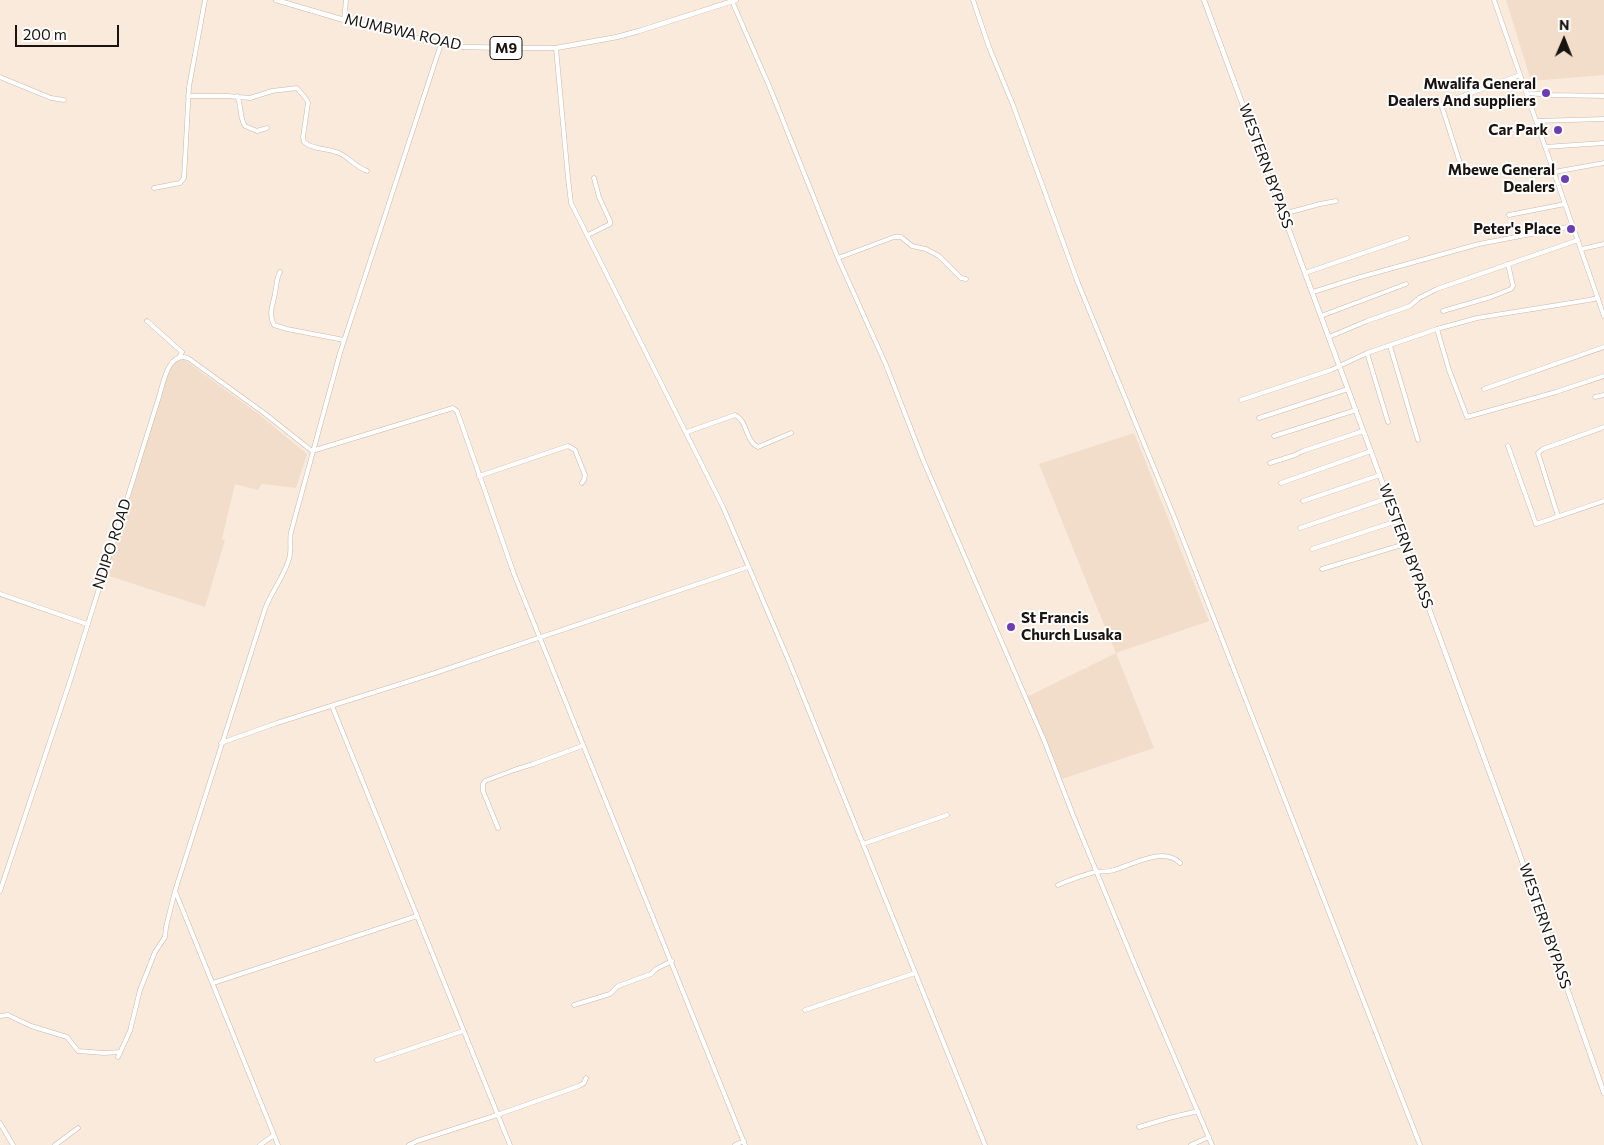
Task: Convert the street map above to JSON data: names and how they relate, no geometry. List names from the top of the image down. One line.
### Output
{"streets":{"main road":["MUMBWA ROAD","M9","WESTERN BYPASS"],"street":["NDIPO ROAD"]},"places":["Mwalifa General Dealers And suppliers","Car Park","Mbewe General Dealers","Peter's Place","St Francis Church Lusaka"],"scale_bar":"200 m","north":"top"}
